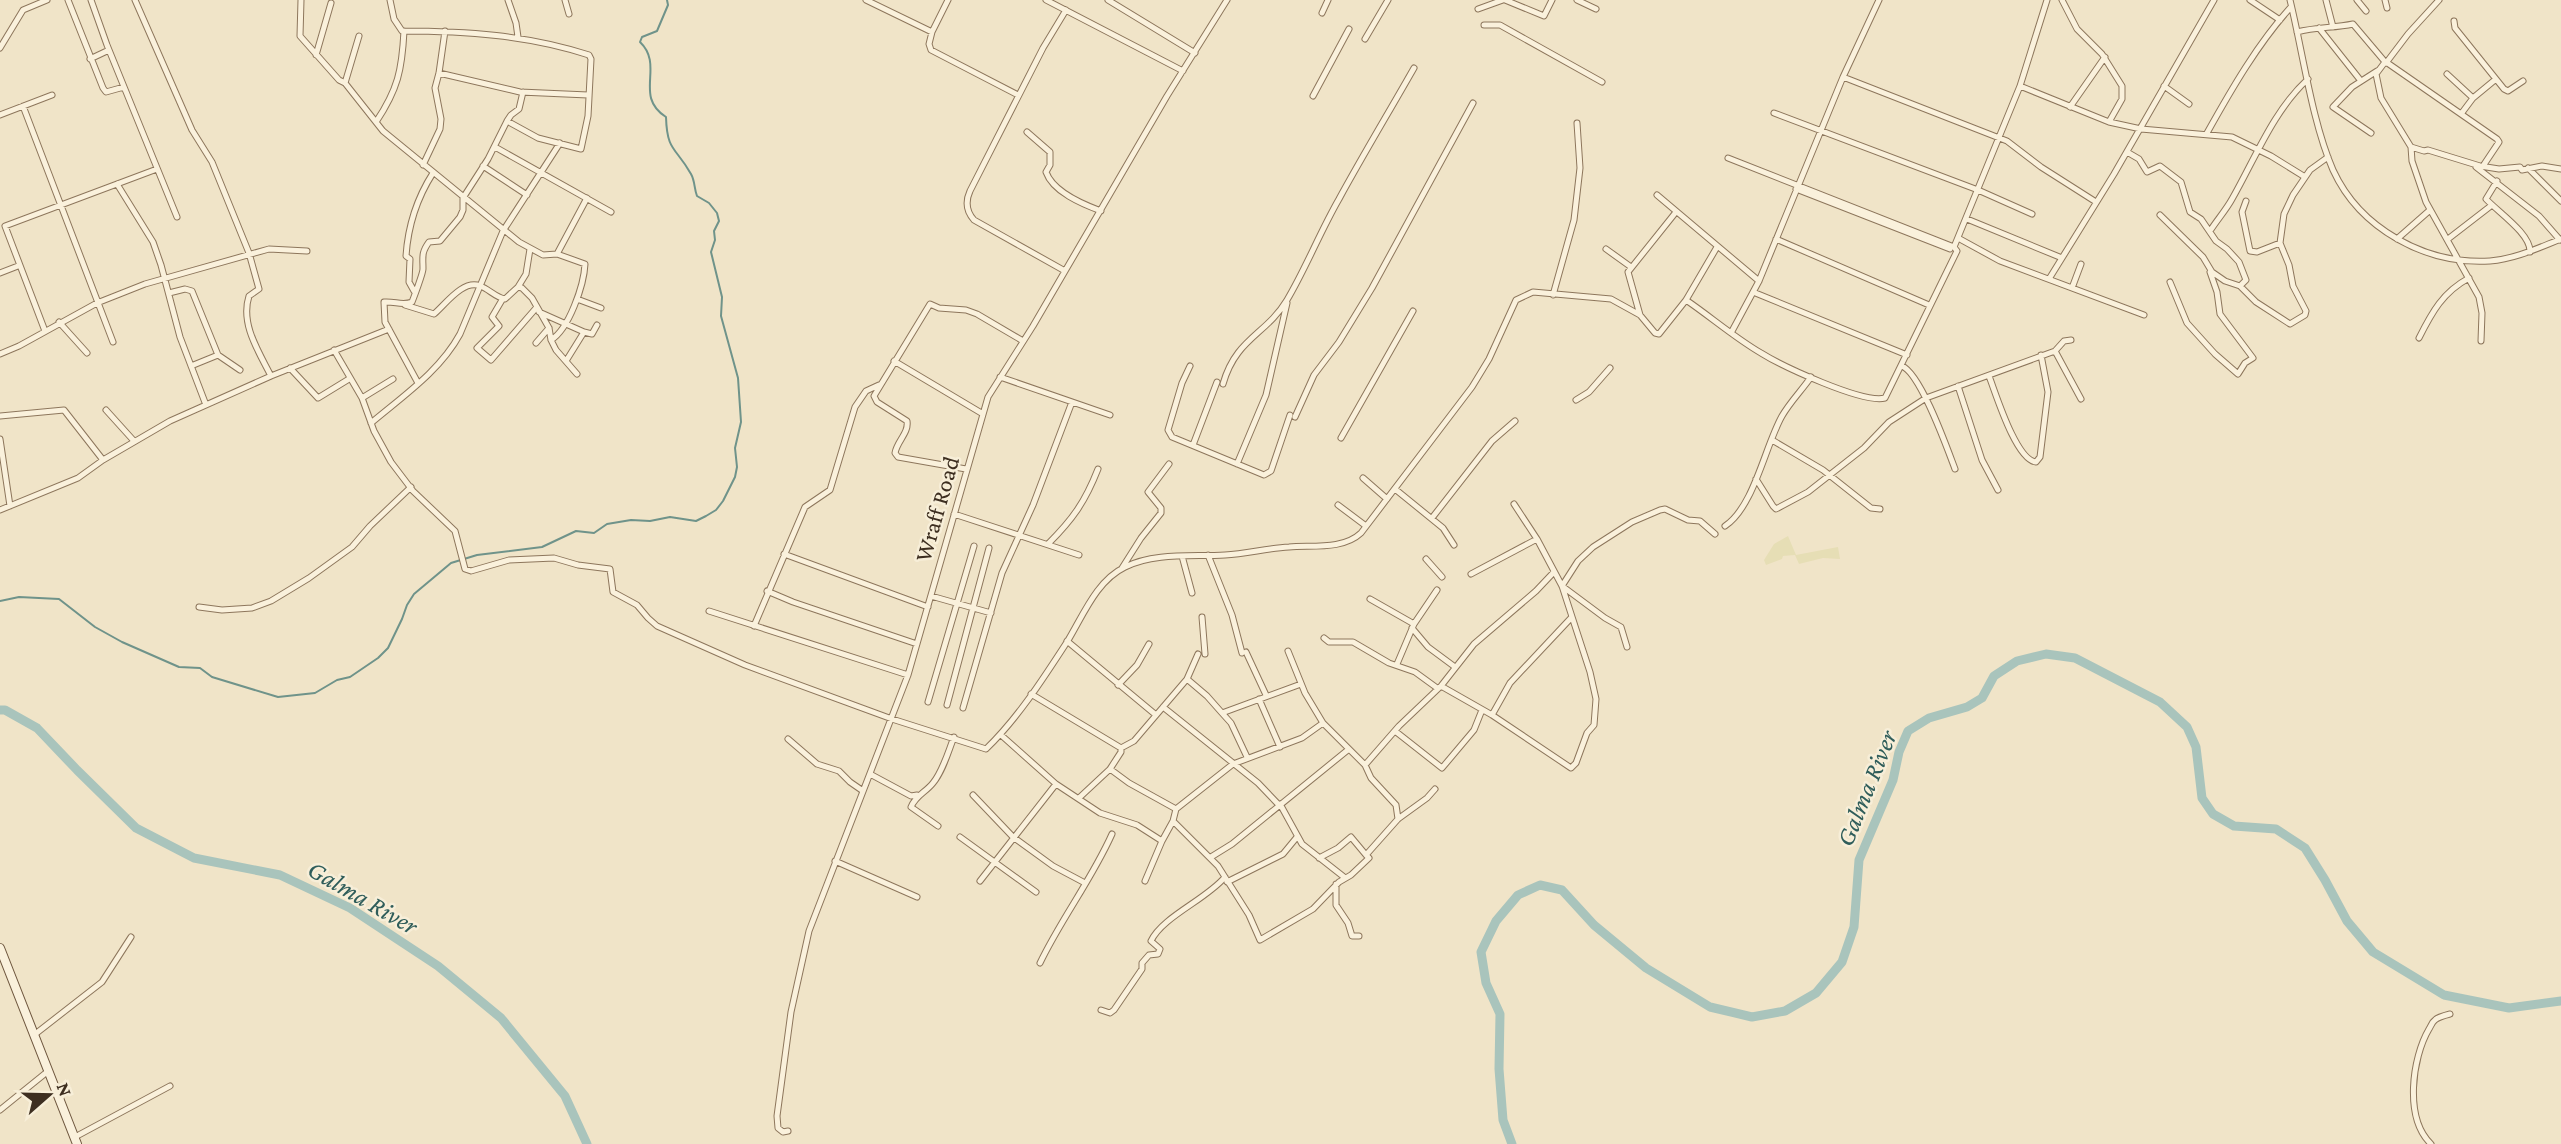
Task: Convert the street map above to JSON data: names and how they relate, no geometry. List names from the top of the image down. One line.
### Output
{"streets":{"street":["Wraff Road"]},"water":["Galma River"],"north":"right"}
